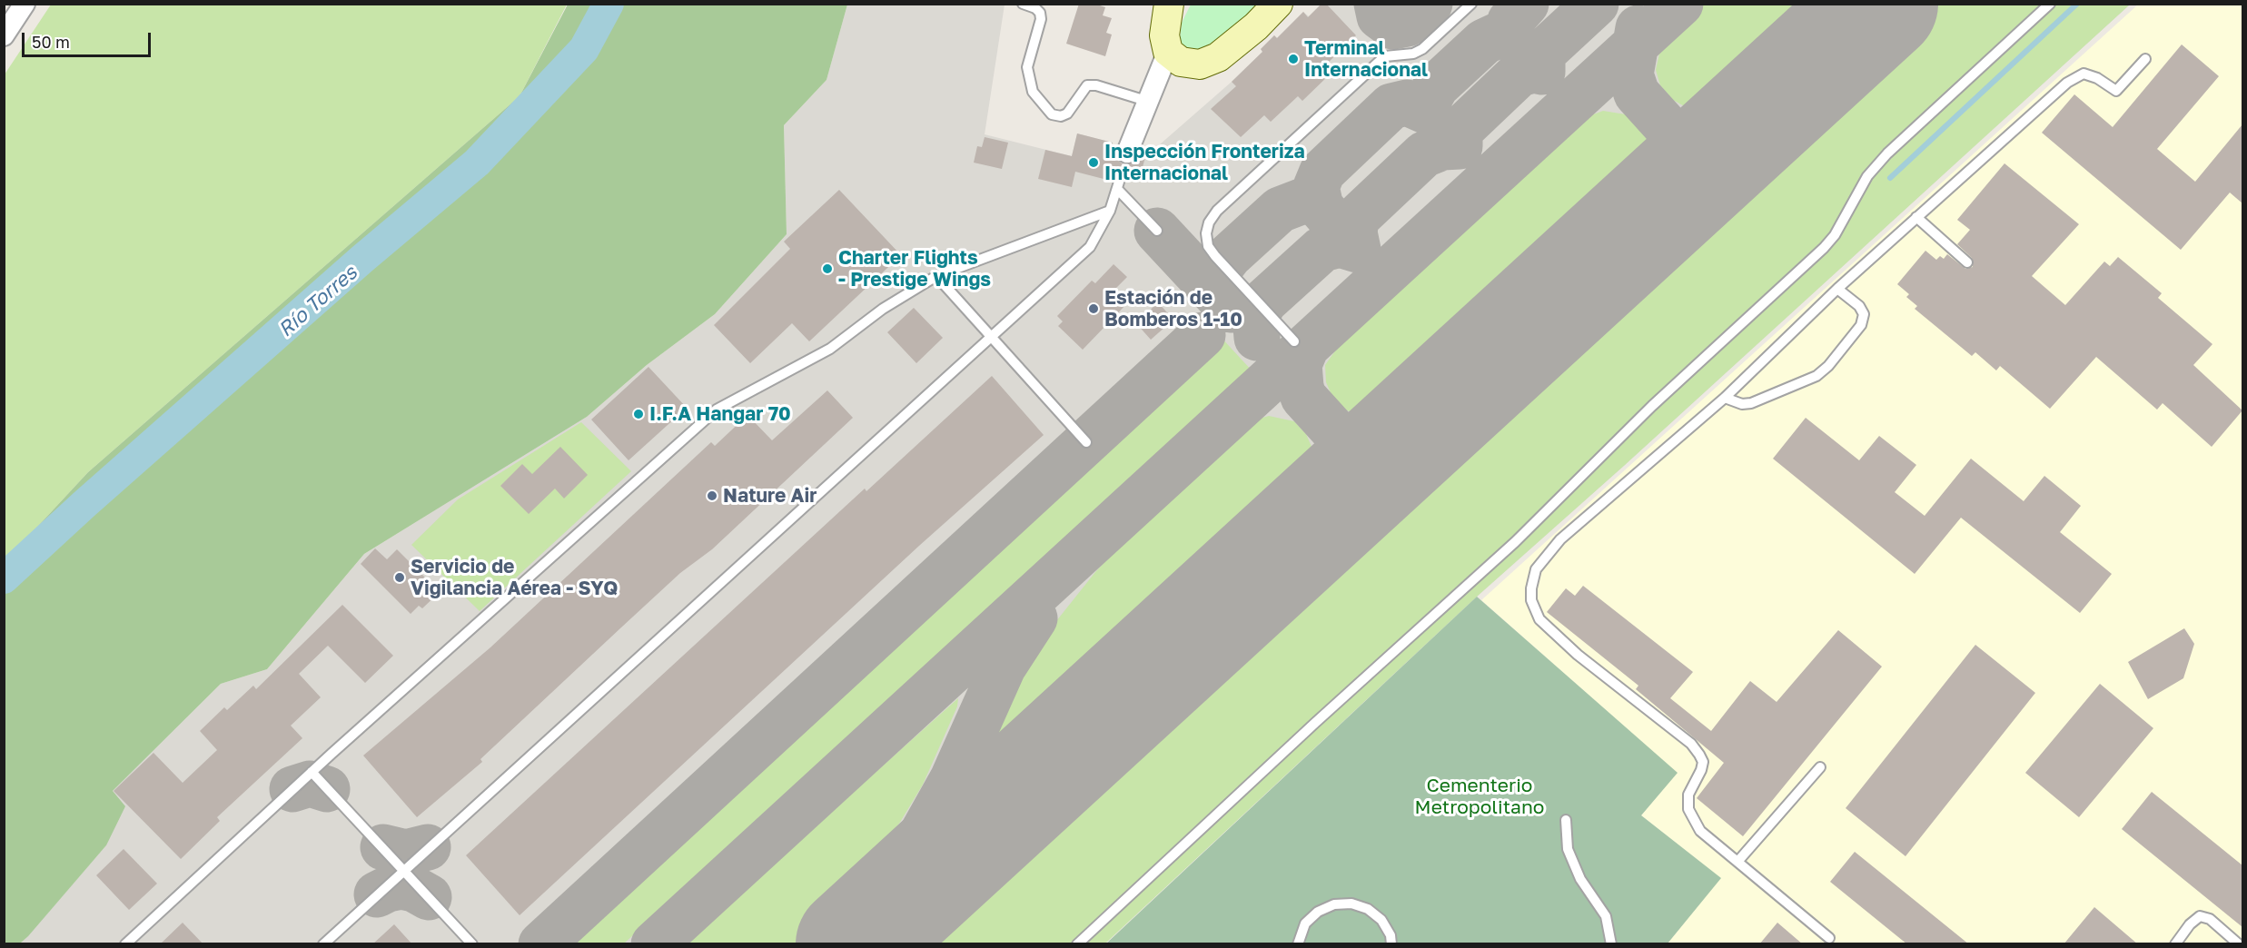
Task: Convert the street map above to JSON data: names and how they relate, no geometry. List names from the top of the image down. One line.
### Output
{"water":["Río Torres"],"parks":["Cementerio Metropolitano"],"places":["Terminal Internacional","Inspección Fronteriza Internacional","Charter Flights - Prestige Wings","Estación de Bomberos 1-10","I.F.A Hangar 70","Nature Air","Servicio de Vigilancia Aérea - SYQ"],"scale_bar":"50 m"}
